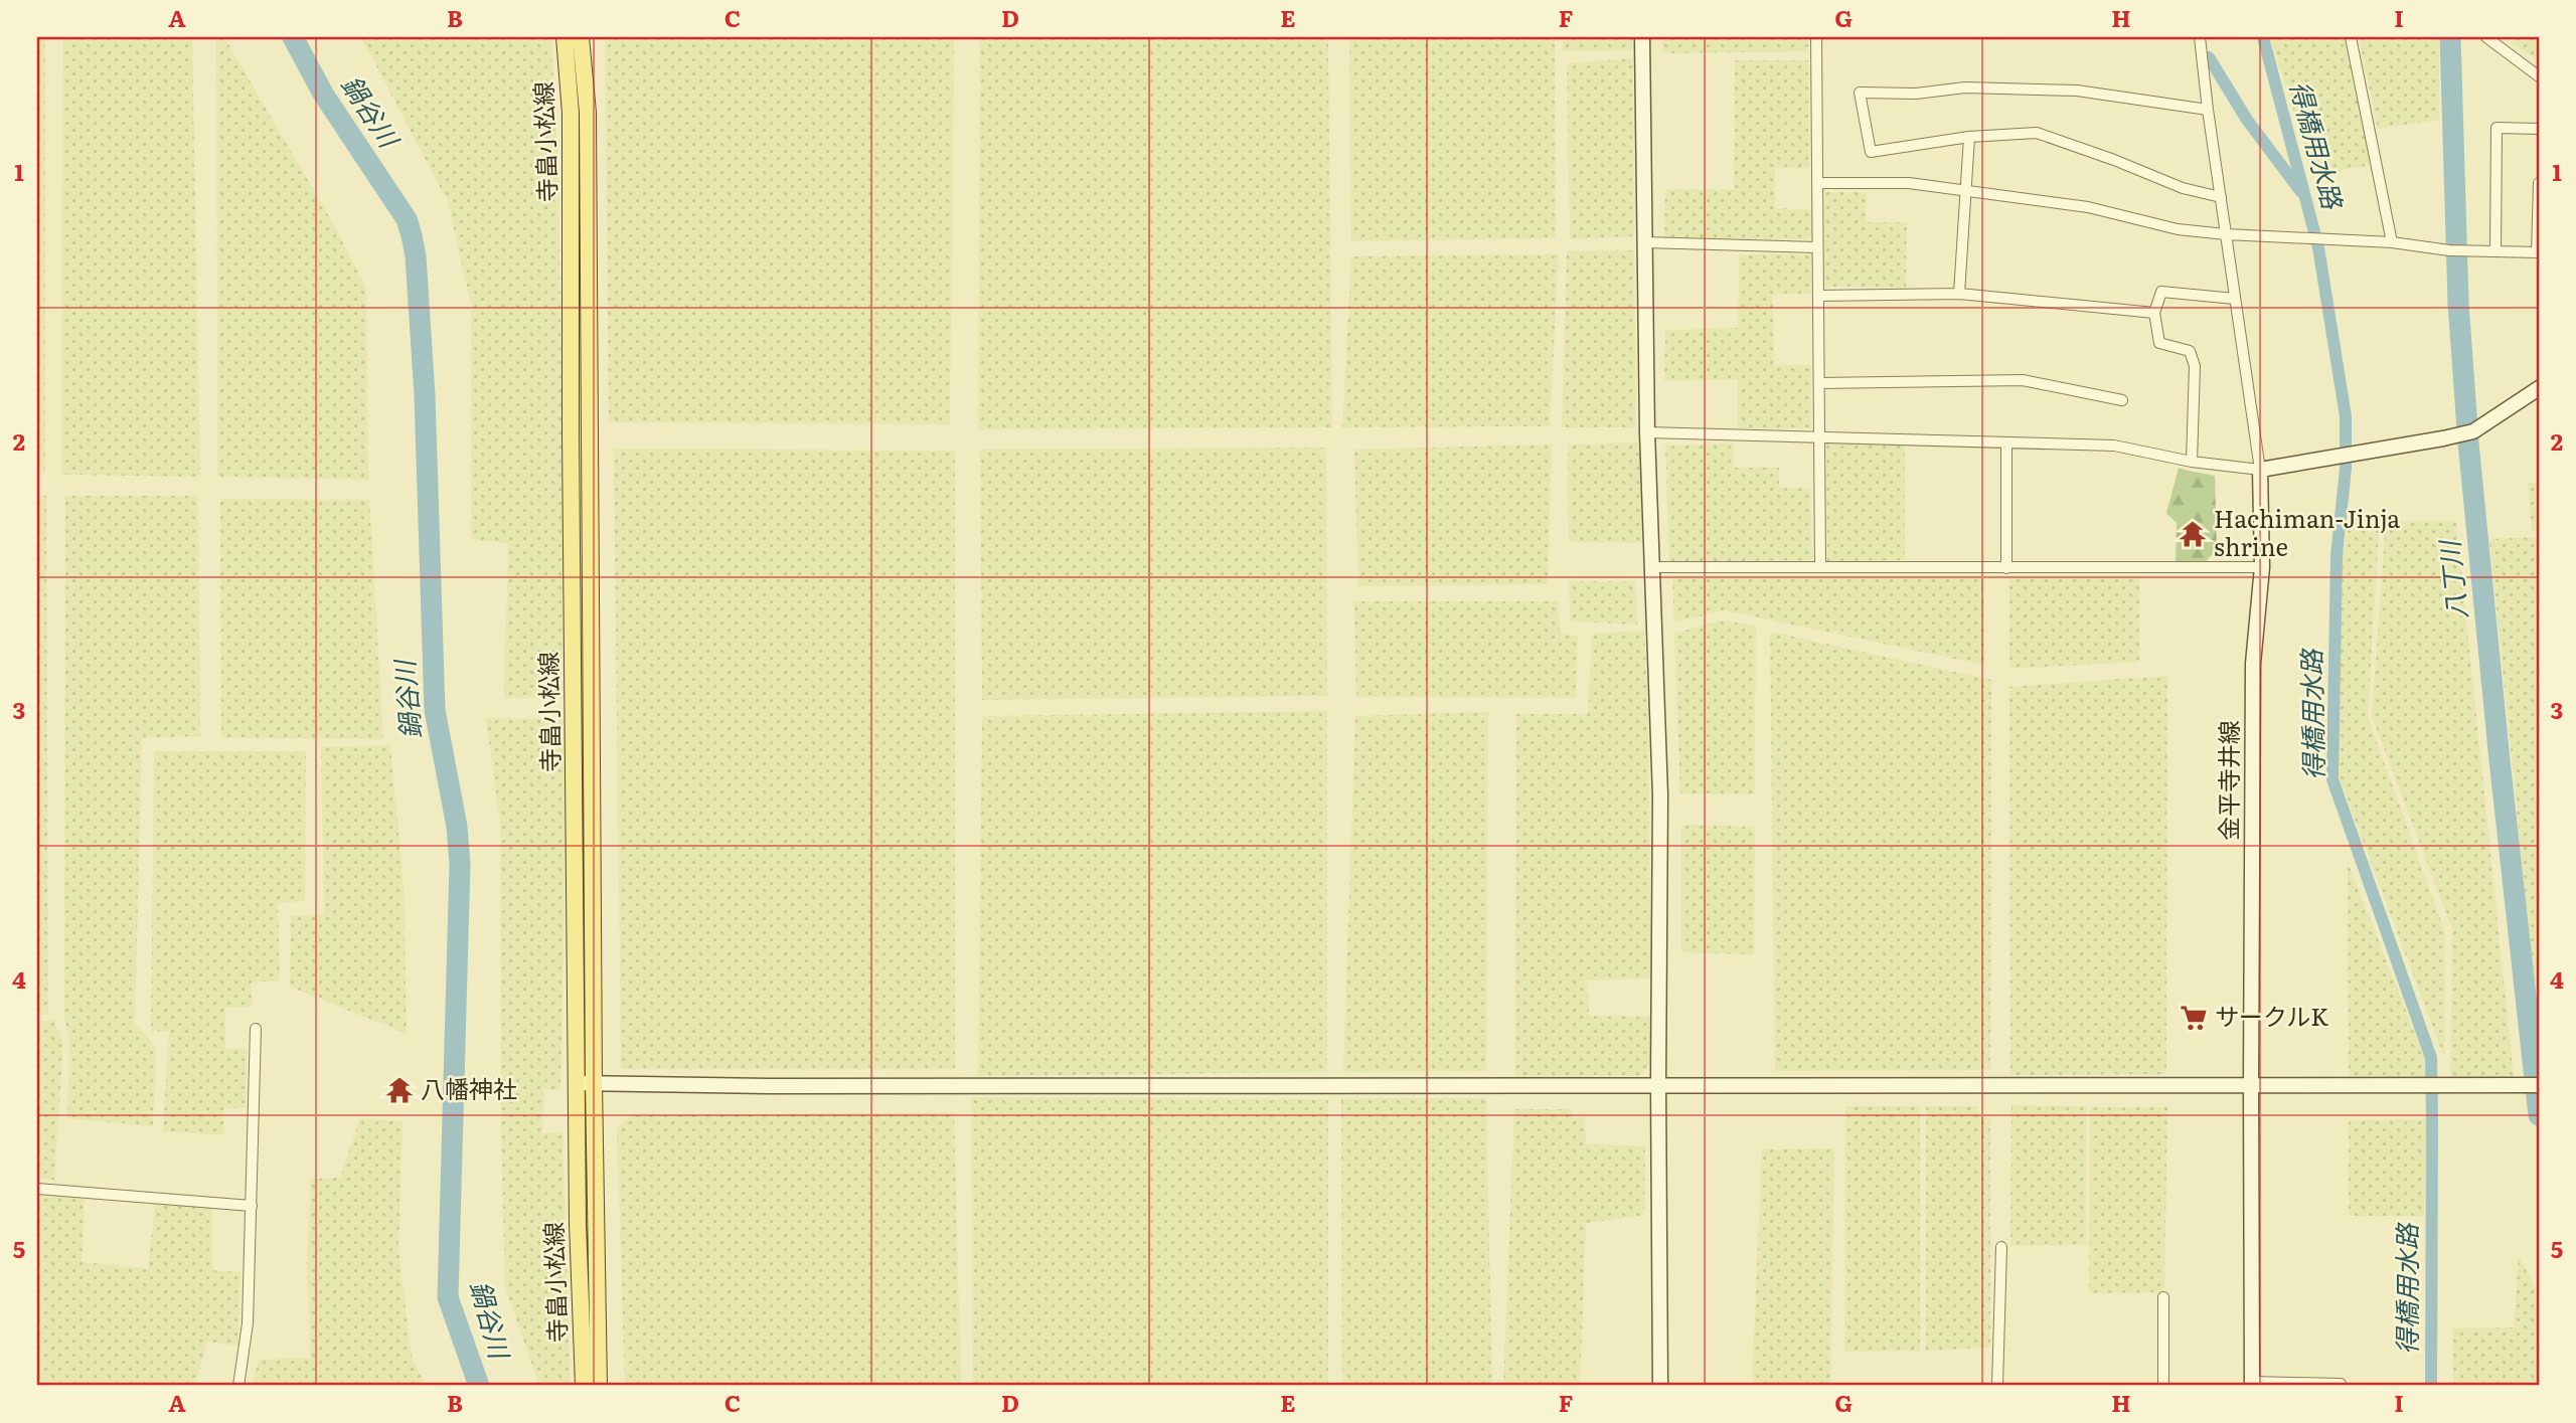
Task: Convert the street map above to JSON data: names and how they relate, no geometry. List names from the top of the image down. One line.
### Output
{"streets":{"main road":["寺畠小松線"],"street":["金平寺井線"]},"water":["鍋谷川","得橋用水路","八丁川"],"places":{"temple":["Hachiman-Jinja shrine","八幡神社"],"supermarket":["サークルK"]},"grid":{"columns":["A","B","C","D","E","F","G","H","I"],"rows":["1","2","3","4","5"]}}
